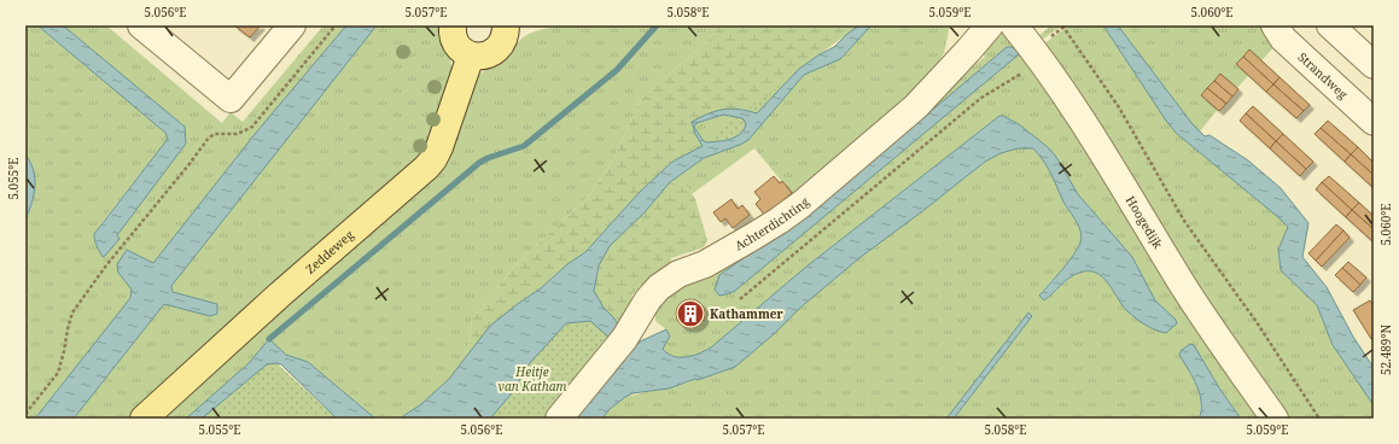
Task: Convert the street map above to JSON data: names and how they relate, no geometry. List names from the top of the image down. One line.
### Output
{"streets":{"main road":["Zeddeweg"],"street":["Strandweg","Achterdichting","Hoogedijk"]},"parks":["Heitje van Katham"],"places":{"building":["Kathammer"]},"coordinates":["5.056°E","5.057°E","5.058°E","5.059°E","5.060°E","5.055°E","52.489°N"]}
